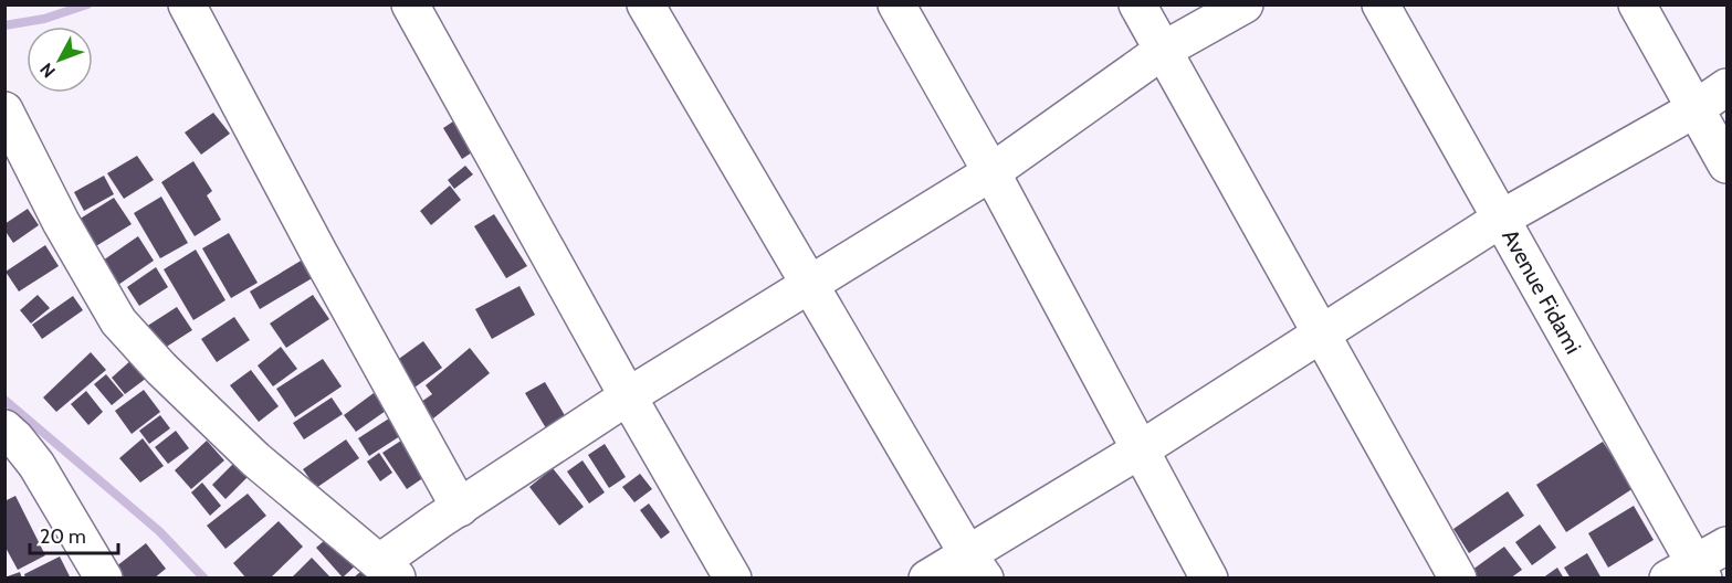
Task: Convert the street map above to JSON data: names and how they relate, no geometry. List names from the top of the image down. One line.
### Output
{"streets":{"street":["Avenue Fidami"]},"scale_bar":"20 m","north":"bottom left"}
